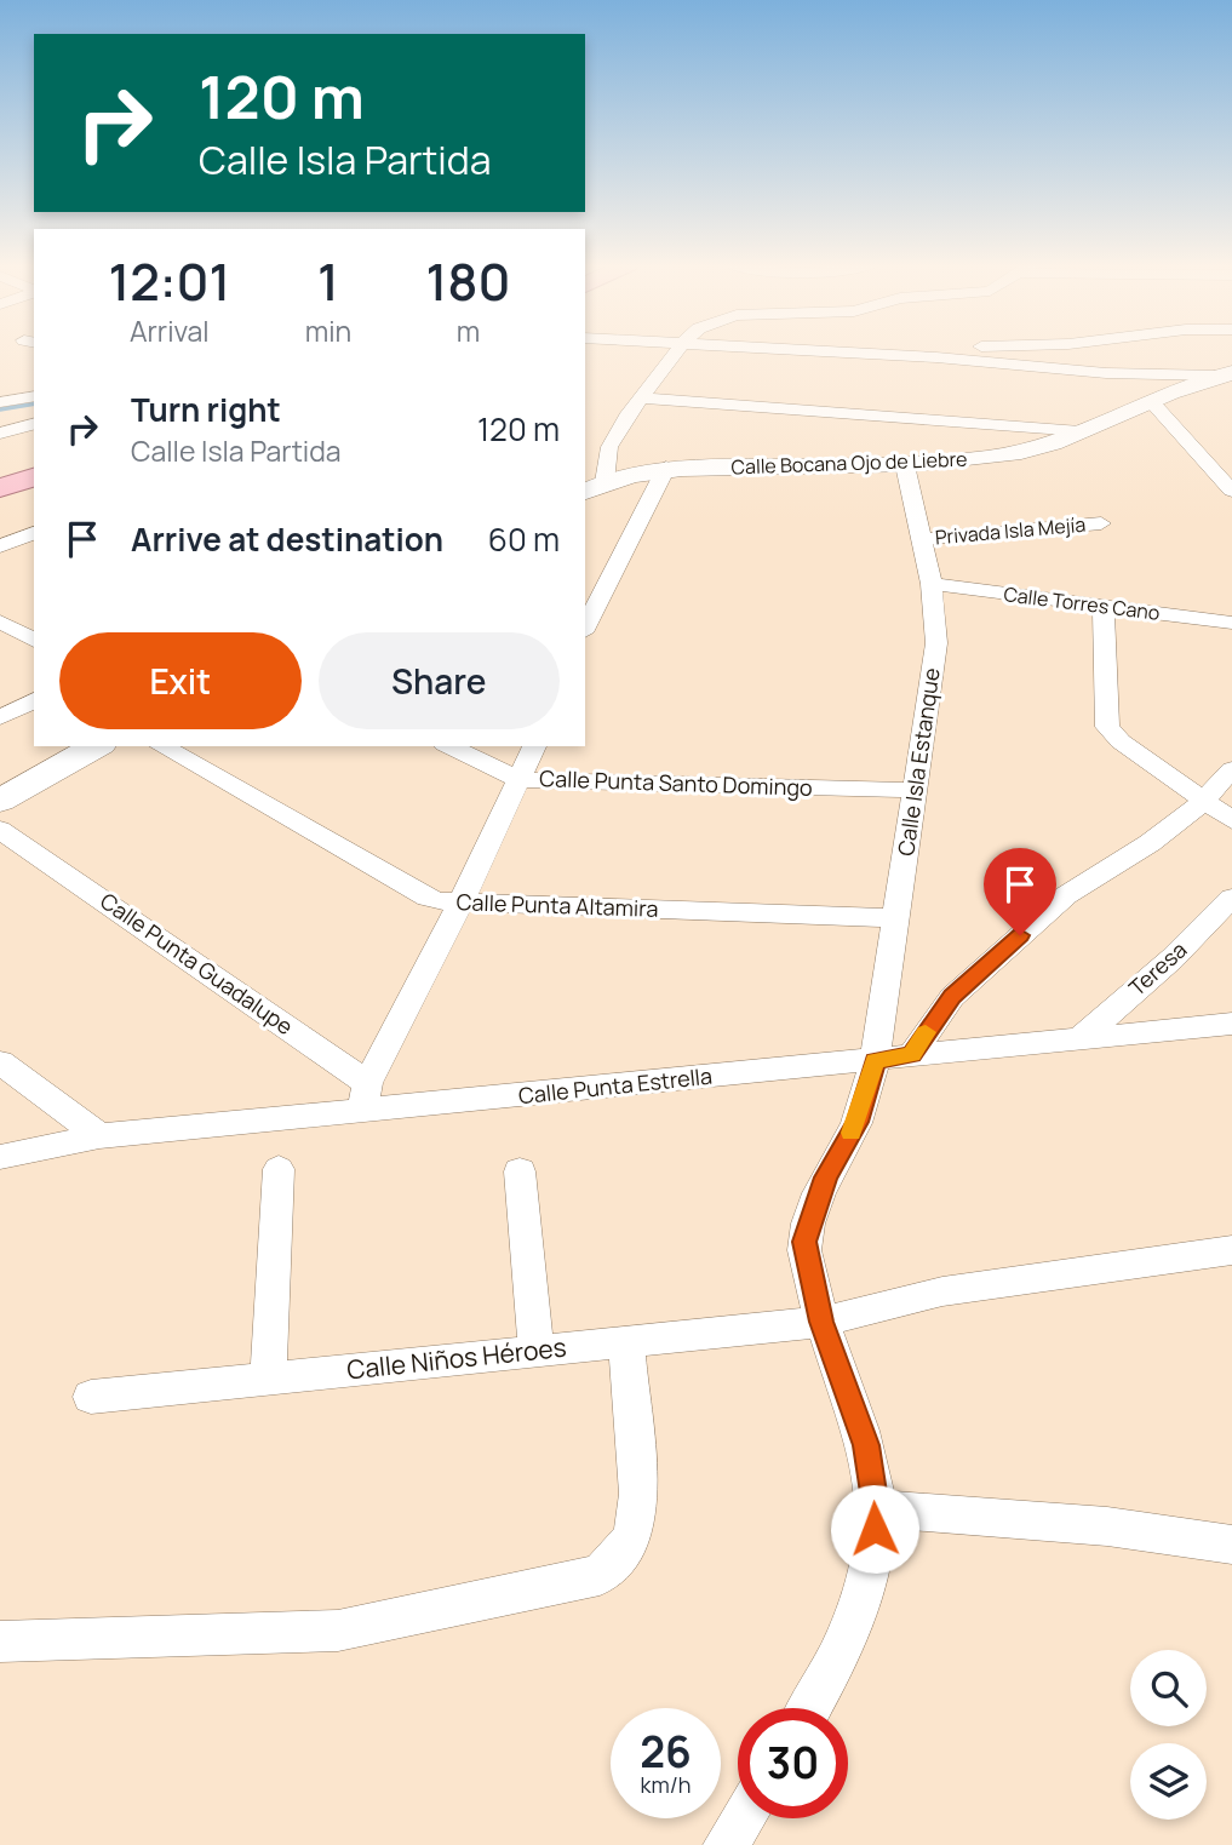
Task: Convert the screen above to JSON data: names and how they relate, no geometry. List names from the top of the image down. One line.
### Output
{"streets":{"street":["Calle Bocana Ojo de Liebre","Privada Isla Mejía","Calle Torres Cano","Calle Isla Estanque","Calle Punta Santo Domingo","Calle Punta Altamira","Calle Punta Guadalupe","Teresa","Calle Punta Estrella","Calle Niños Héroes"]},"crossings":[["Calle Bocana Ojo de Liebre","Calle Isla Estanque"],["Privada Isla Mejía","Calle Isla Estanque"],["Calle Torres Cano","Calle Isla Estanque"],["Calle Isla Estanque","Calle Punta Santo Domingo"],["Calle Isla Estanque","Calle Punta Altamira"],["Calle Isla Estanque","Calle Punta Estrella"],["Calle Punta Guadalupe","Calle Punta Estrella"],["Teresa","Calle Punta Estrella"]],"page":{"turn":["120 m","Calle Isla Partida"],"eta":["12:01","Arrival","1","min","180","m"],"list":[{"name":"Turn right","note":"Calle Isla Partida","value":"120 m"},{"name":"Arrive at destination","value":"60 m"}],"buttons":["Exit","Share"],"speed":"26 km/h","limit":"30"}}
